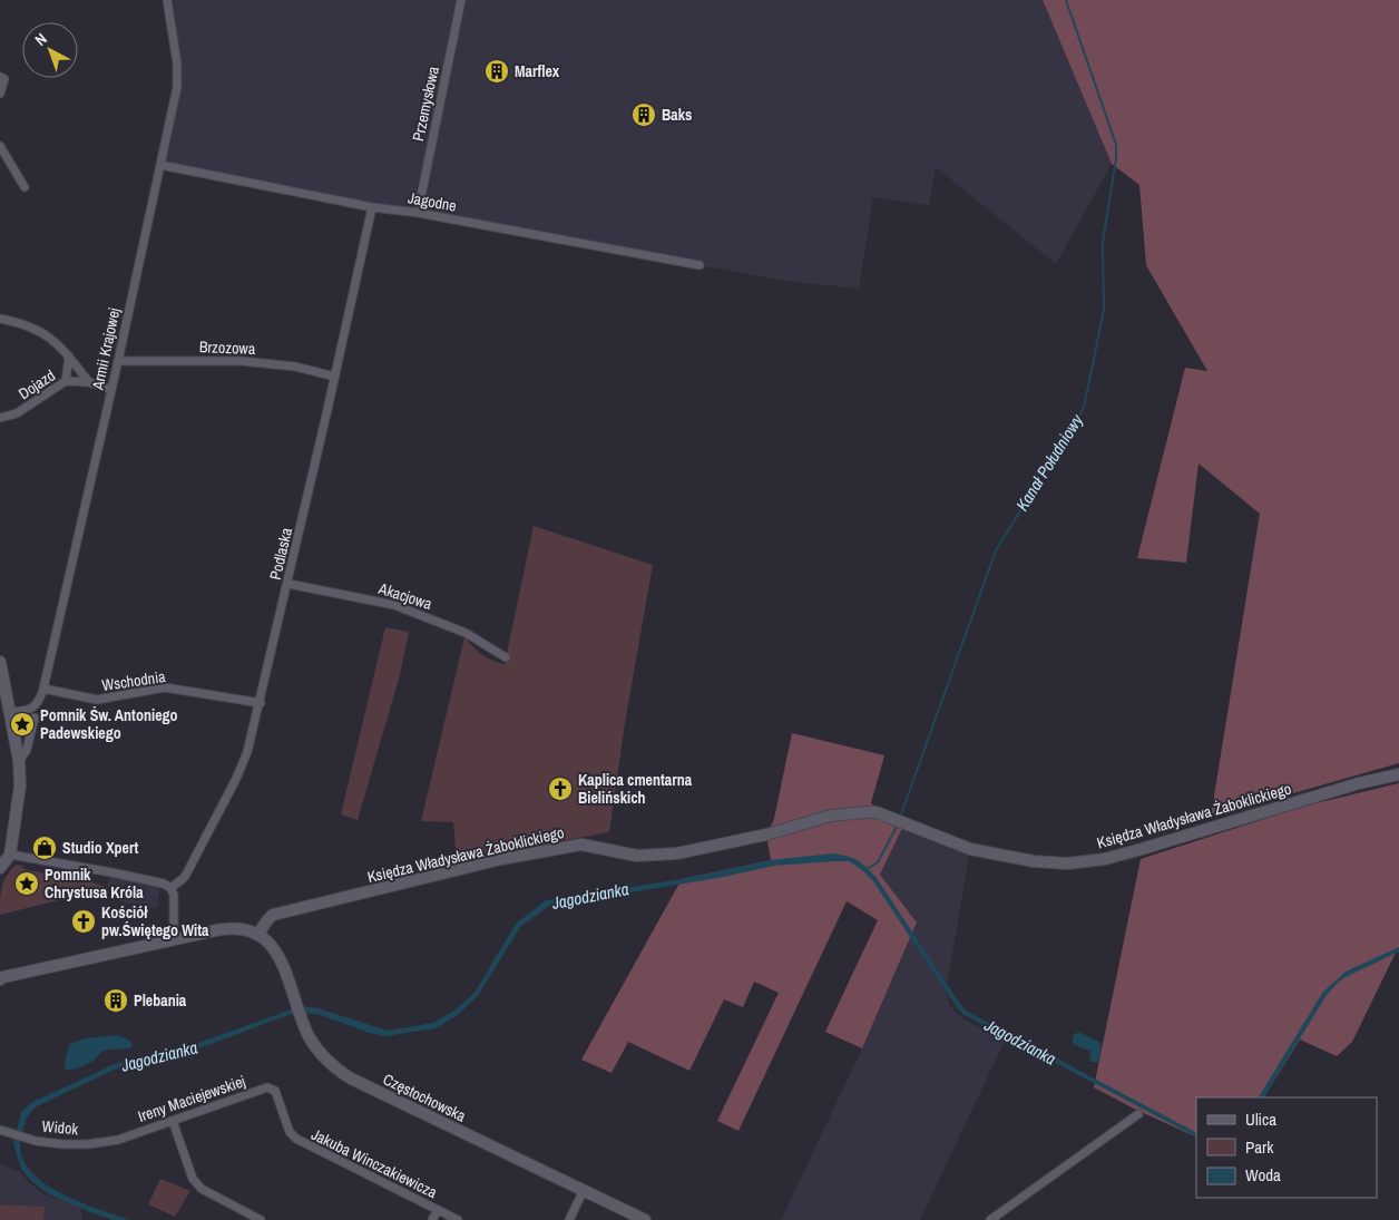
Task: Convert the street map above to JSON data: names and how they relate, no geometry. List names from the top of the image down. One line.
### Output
{"streets":{"street":["Przemysłowa","Jagodne","Brzozowa","Armii Krajowej","Dojazd","Podlaska","Akacjowa","Wschodnia","Księdza Władysława Żaboklickiego","Częstochowska","Ireny Maciejewskiej","Widok","Jakuba Winczakiewicza"]},"crossings":[["Przemysłowa","Jagodne"],["Jagodne","Armii Krajowej"],["Jagodne","Podlaska"],["Brzozowa","Armii Krajowej"],["Brzozowa","Podlaska"],["Armii Krajowej","Dojazd"],["Armii Krajowej","Wschodnia"],["Podlaska","Akacjowa"],["Podlaska","Wschodnia"],["Księdza Władysława Żaboklickiego","Częstochowska"],["Ireny Maciejewskiej","Widok"],["Ireny Maciejewskiej","Jakuba Winczakiewicza"]],"water":["Kanał Południowy","Jagodzianka"],"places":{"building":["Marflex","Baks","Plebania"],"place":["Pomnik Św. Antoniego Padewskiego","Pomnik Chrystusa Króla"],"church":["Kaplica cmentarna Bielińskich","Kościół pw.Świętego Wita"],"shop":["Studio Xpert"]},"legend":["Ulica","Park","Woda"],"north":"top left"}
